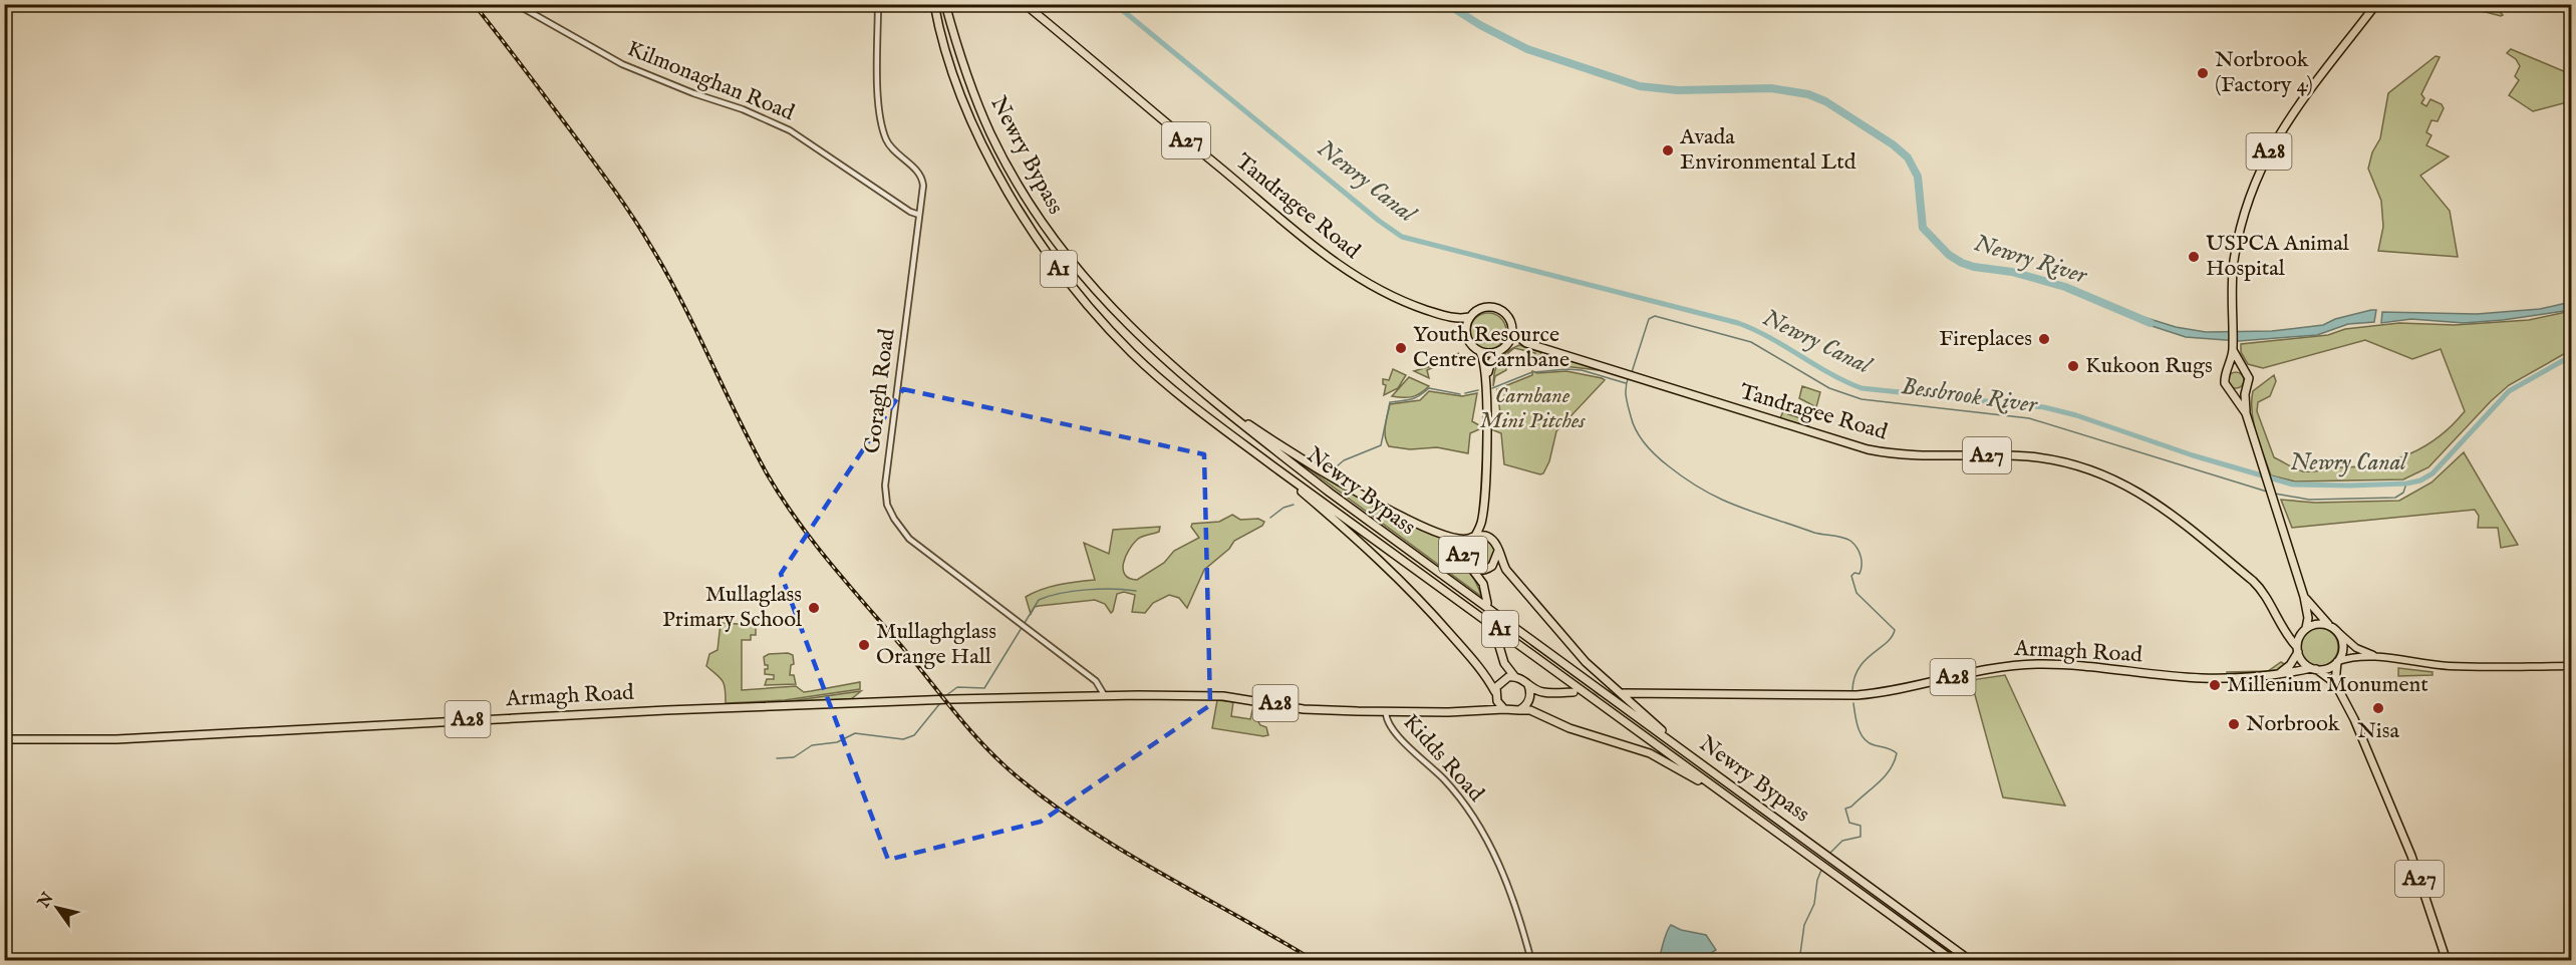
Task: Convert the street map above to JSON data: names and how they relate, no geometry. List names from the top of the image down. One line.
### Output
{"streets":{"highway":["A27","A28","Newry Bypass","Tandragee Road","A1","Armagh Road"],"street":["Kilmonaghan Road","Goragh Road","Kidds Road"]},"crossings":[["Kilmonaghan Road","Goragh Road"],["A27","A28"],["A27","Tandragee Road"],["A27","Armagh Road"],["A28","Tandragee Road"],["A28","Armagh Road"],["A28","Kidds Road"],["Tandragee Road","Armagh Road"],["Goragh Road","Armagh Road"],["Armagh Road","Kidds Road"]],"water":["Newry Canal","Newry River","Bessbrook River"],"parks":["Carnbane Mini Pitches"],"places":["Norbrook (Factory 4)","Avada Environmental Ltd","USPCA Animal Hospital","Fireplaces","Youth Resource Centre Carnbane","Kukoon Rugs","Mullaglass Primary School","Mullaghglass Orange Hall","Millenium Monument","Nisa","Norbrook"],"north":"top left"}
